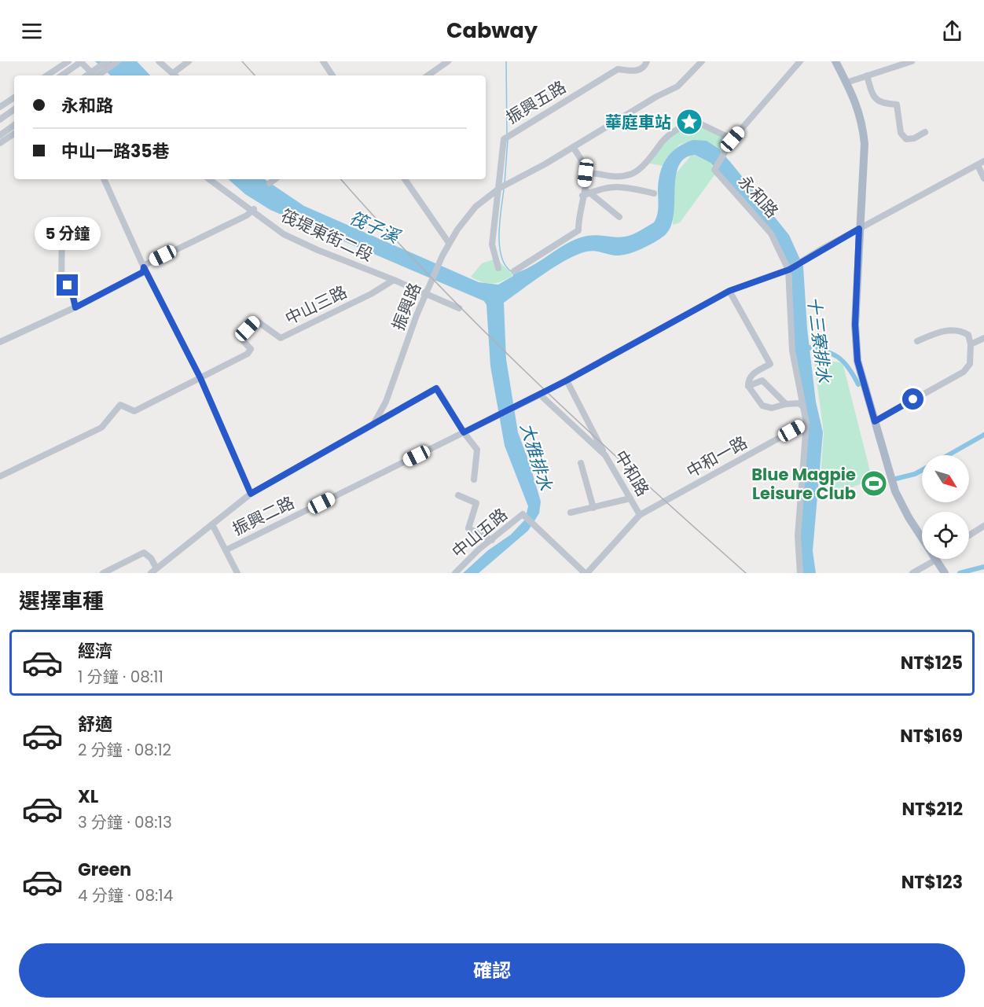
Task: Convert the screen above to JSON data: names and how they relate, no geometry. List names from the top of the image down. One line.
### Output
{"streets":{"street":["振興五路","永和路","筏堤東街二段","中山三路","振興路","中和一路","中和路","振興二路","中山五路"]},"crossings":[["振興五路","振興路"],["筏堤東街二段","中山三路"],["中和一路","中和路"],["中和路","振興二路"],["中和路","中山五路"]],"water":["筏子溪","十三寮排水","大雅排水"],"places":{"place":["華庭車站"],"sports":["Blue Magpie Leisure Club"]},"north":"bottom right","page":{"header":"Cabway","banner":["永和路","中山一路35巷"],"bubble":"5 分鐘","heading":"選擇車種","list":[{"name":"經濟","note":"1 分鐘 · 08:11","value":"NT$125"},{"name":"舒適","note":"2 分鐘 · 08:12","value":"NT$169"},{"name":"XL","note":"3 分鐘 · 08:13","value":"NT$212"},{"name":"Green","note":"4 分鐘 · 08:14","value":"NT$123"}],"buttons":"確認"}}
